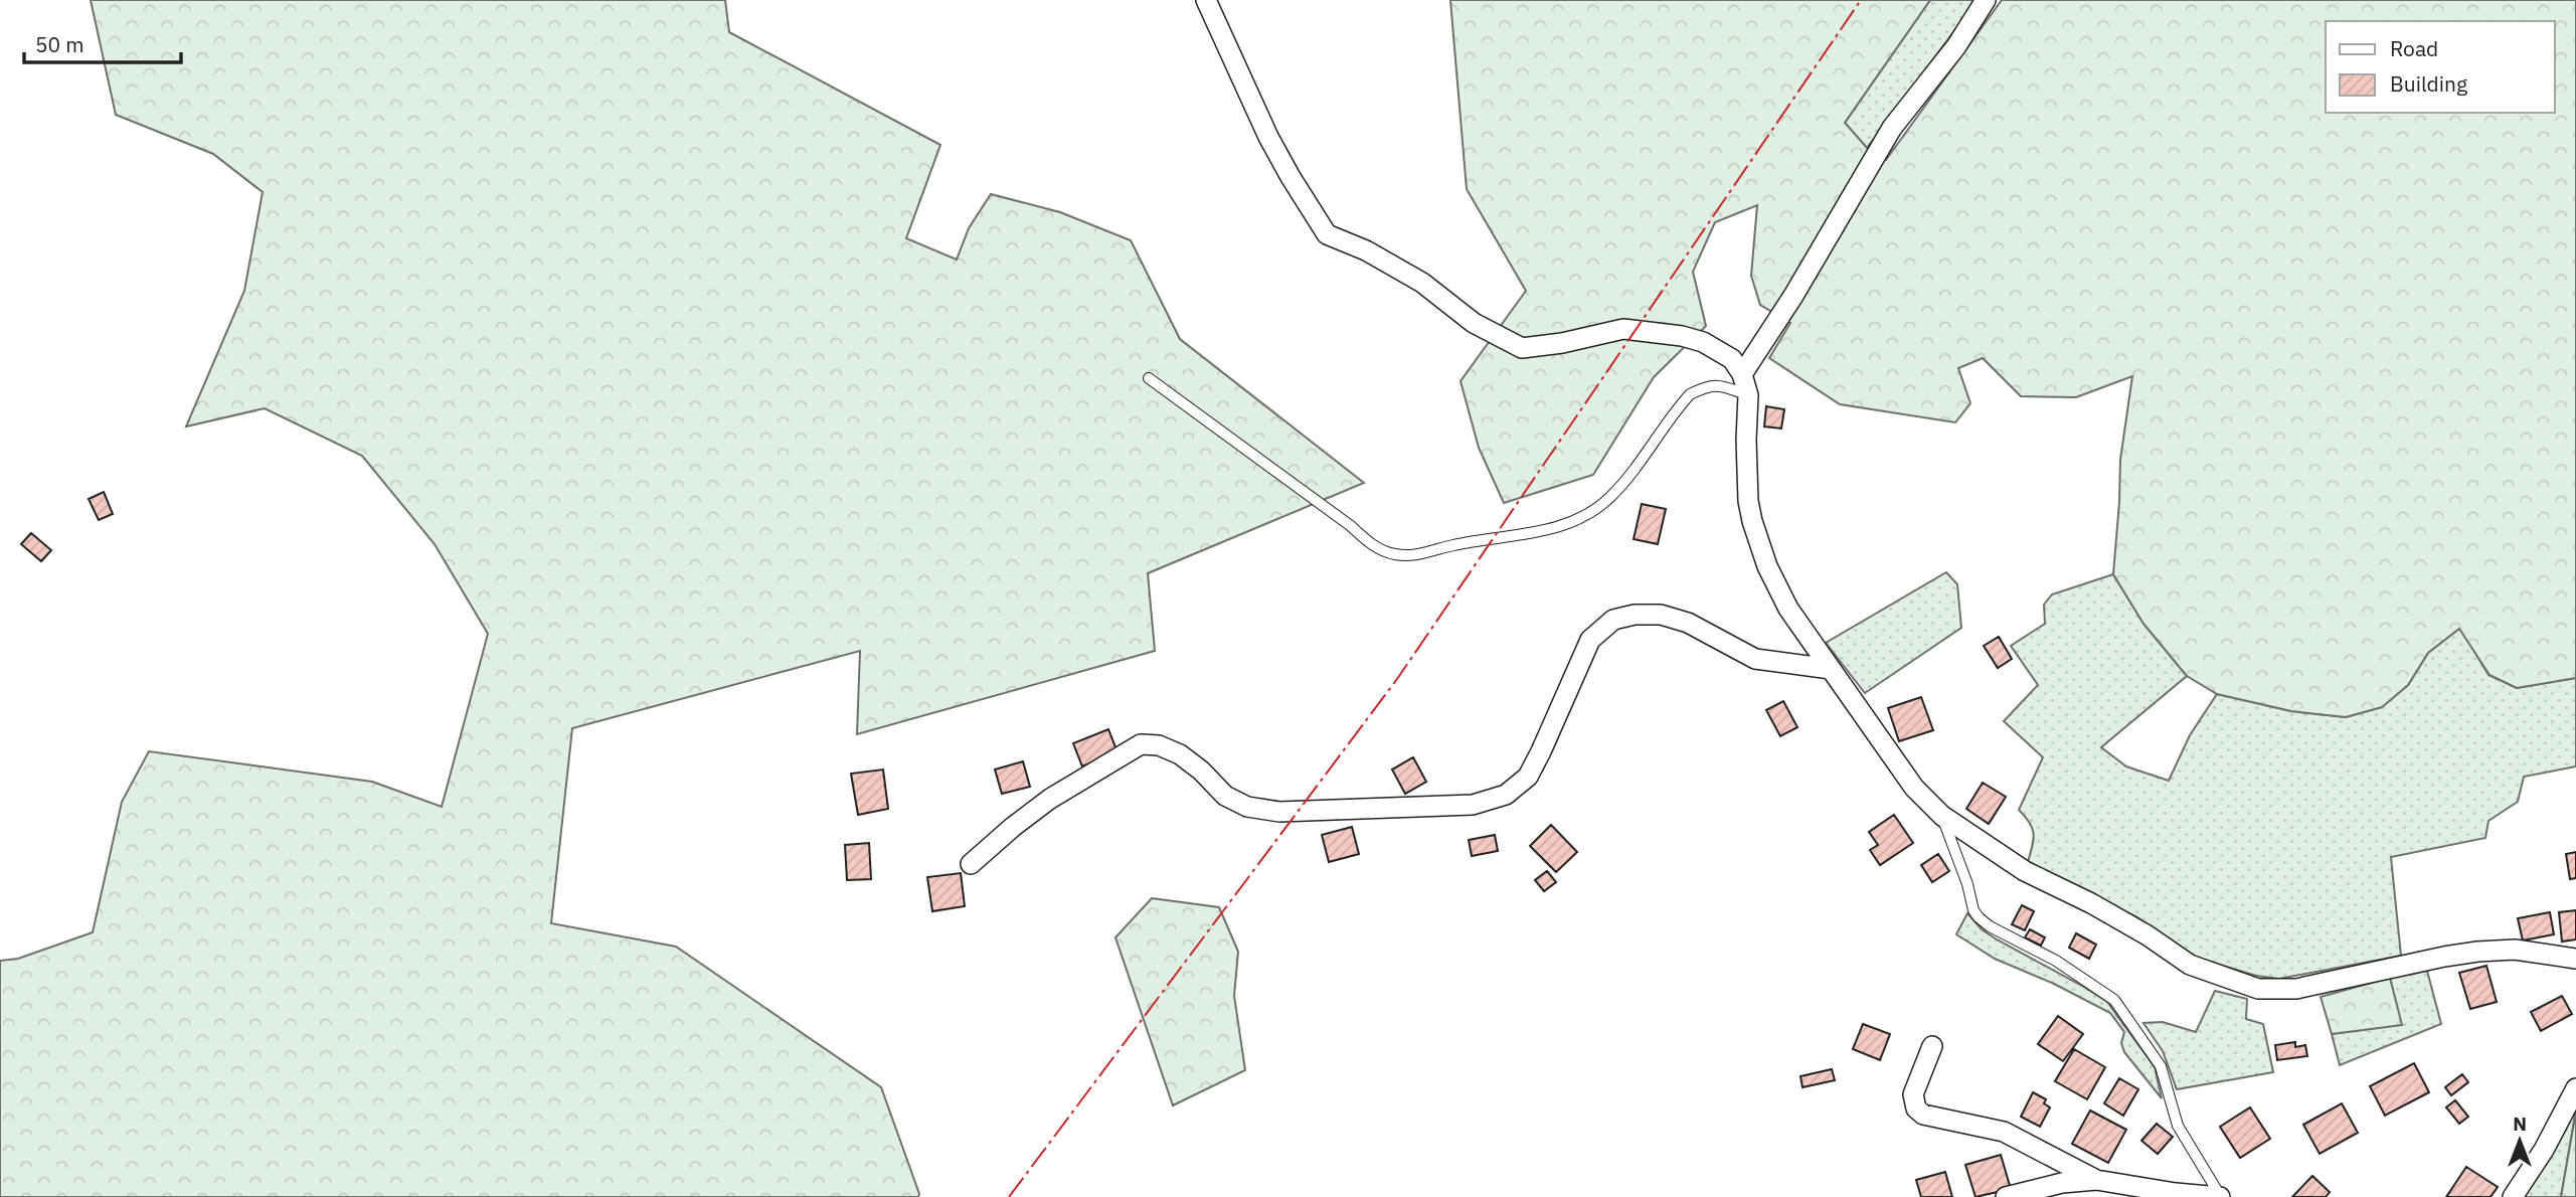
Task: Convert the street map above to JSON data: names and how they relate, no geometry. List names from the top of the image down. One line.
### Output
{"legend":["Road","Building"],"scale_bar":"50 m","north":"top"}
